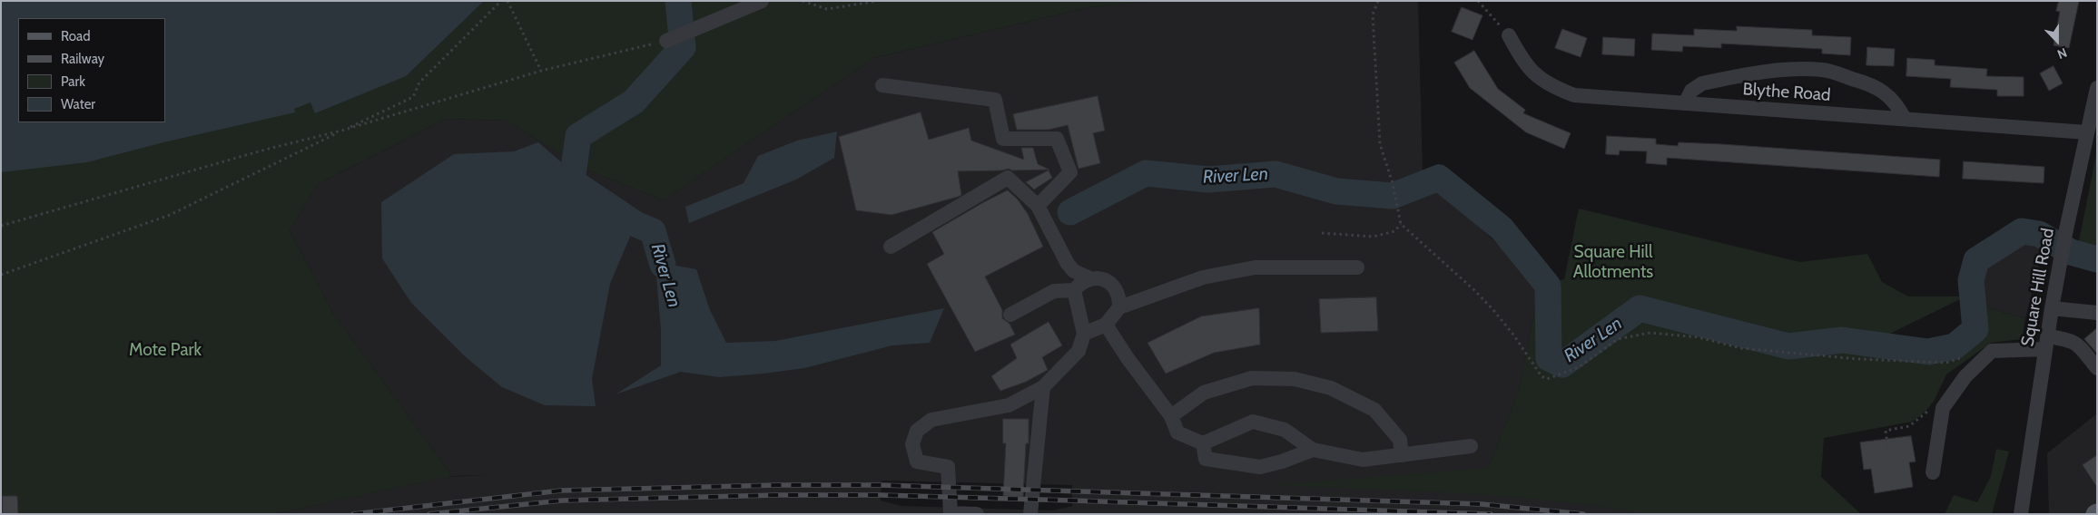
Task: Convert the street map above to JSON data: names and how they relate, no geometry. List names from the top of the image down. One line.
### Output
{"streets":{"street":["Blythe Road","Square Hill Road"]},"crossings":[["Blythe Road","Square Hill Road"]],"water":["River Len"],"parks":["Square Hill Allotments","Mote Park"],"legend":["Road","Railway","Park","Water"],"north":"bottom"}
